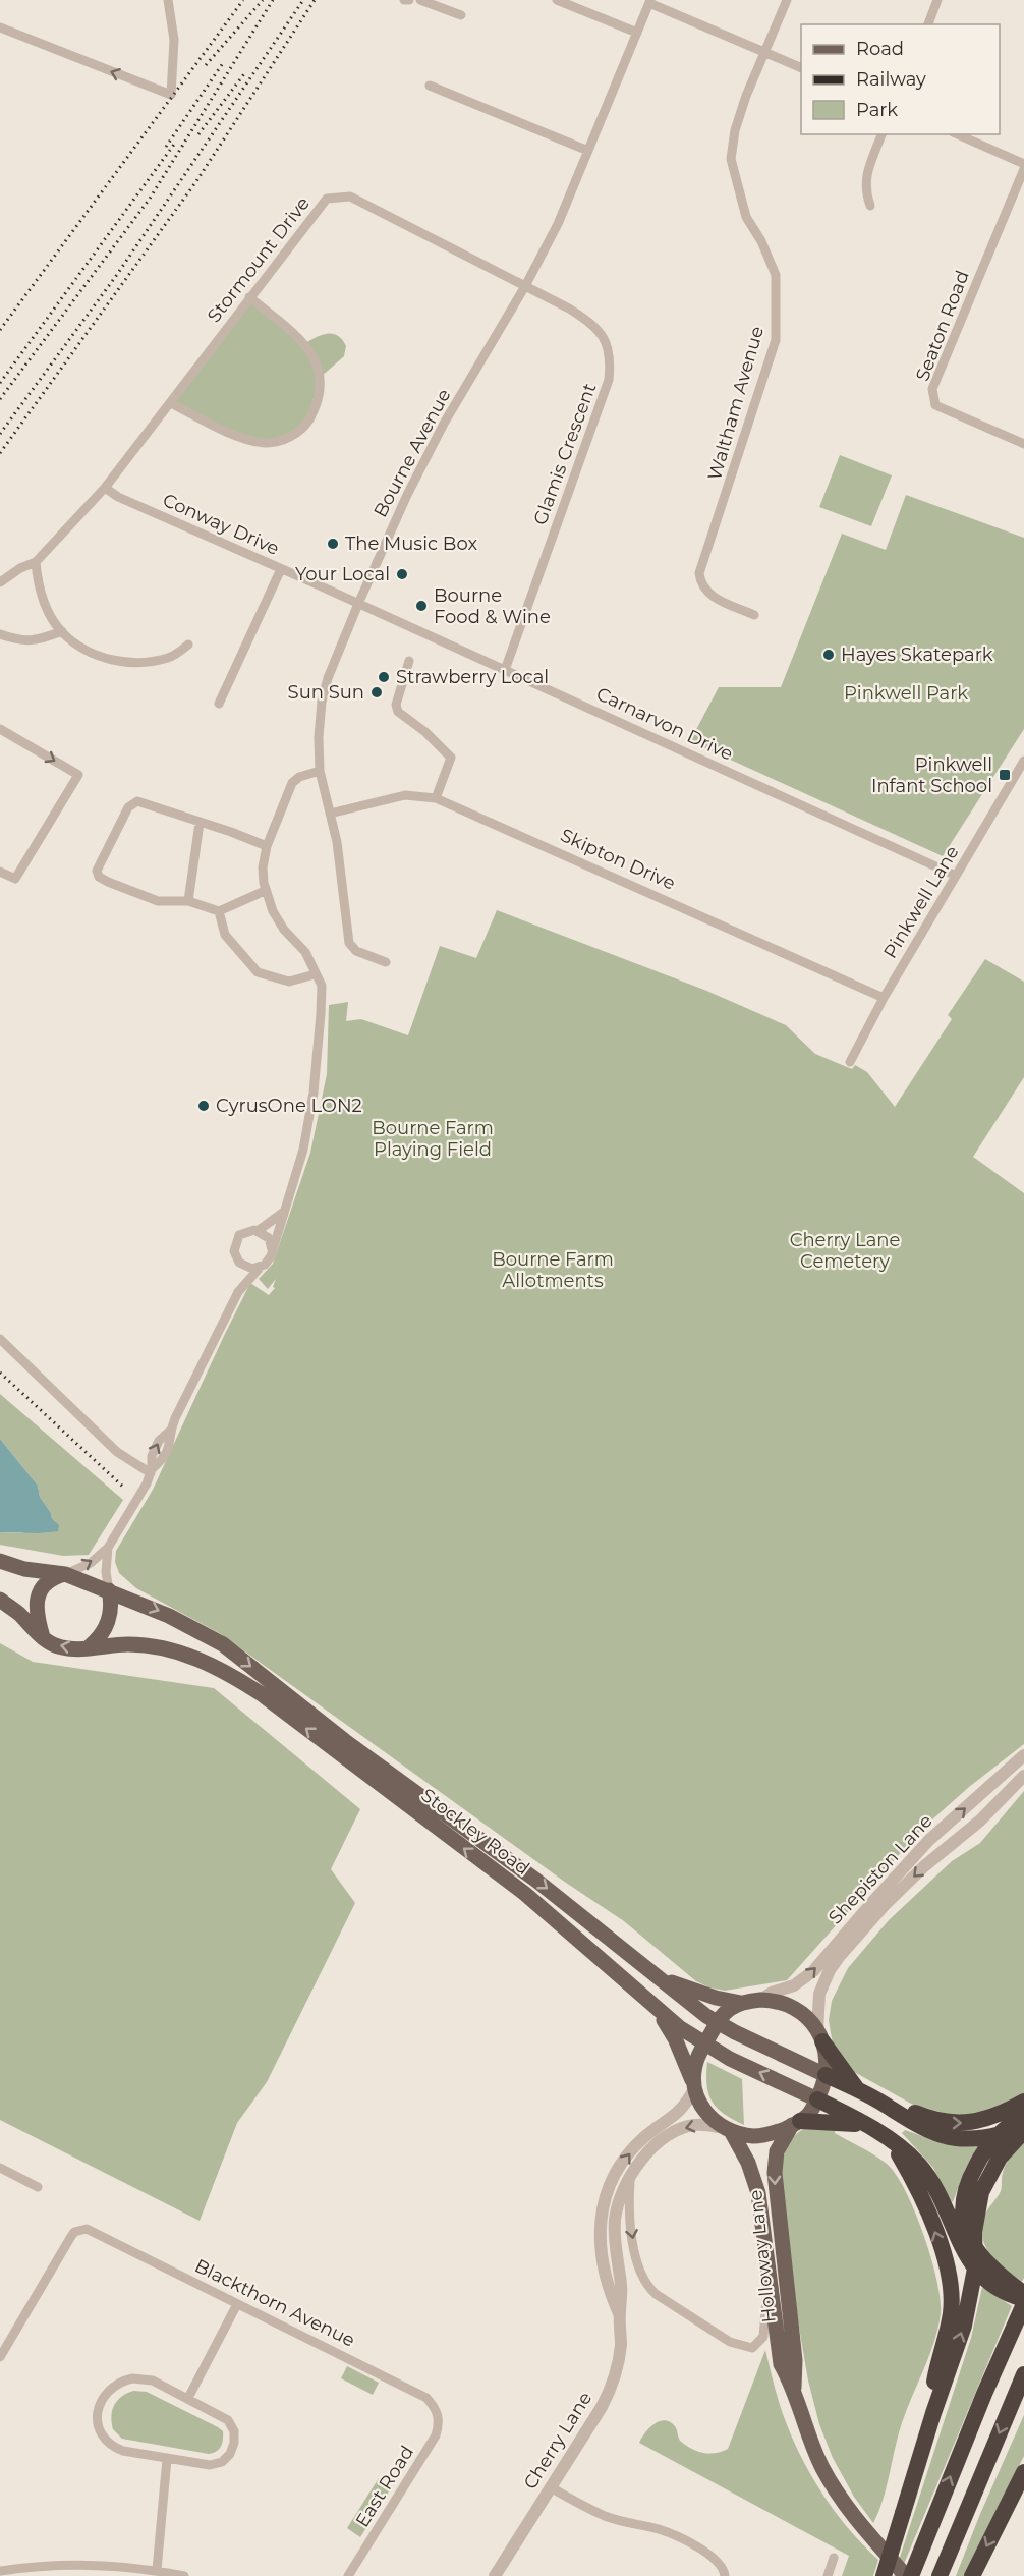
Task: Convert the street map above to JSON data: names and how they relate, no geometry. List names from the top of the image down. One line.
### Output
{"streets":{"main road":["Stockley Road","Holloway Lane"],"street":["Stormount Drive","Seaton Road","Waltham Avenue","Bourne Avenue","Glamis Crescent","Conway Drive","Carnarvon Drive","Skipton Drive","Pinkwell Lane","Shepiston Lane","Blackthorn Avenue","Cherry Lane","East Road"]},"crossings":[["Stormount Drive","Bourne Avenue"],["Stormount Drive","Glamis Crescent"],["Stormount Drive","Conway Drive"],["Bourne Avenue","Glamis Crescent"],["Bourne Avenue","Conway Drive"],["Bourne Avenue","Carnarvon Drive"],["Bourne Avenue","Skipton Drive"],["Glamis Crescent","Carnarvon Drive"],["Conway Drive","Carnarvon Drive"],["Carnarvon Drive","Pinkwell Lane"],["Skipton Drive","Pinkwell Lane"],["Stockley Road","Holloway Lane"],["Holloway Lane","Cherry Lane"],["Blackthorn Avenue","East Road"]],"parks":["Pinkwell Park","Bourne Farm Playing Field","Cherry Lane Cemetery","Bourne Farm Allotments"],"places":{"other":["The Music Box","Your Local","Bourne Food & Wine","Hayes Skatepark","Strawberry Local","Sun Sun","CyrusOne LON2"],"transit":["Pinkwell Infant School"]},"legend":["Road","Railway","Park"]}
